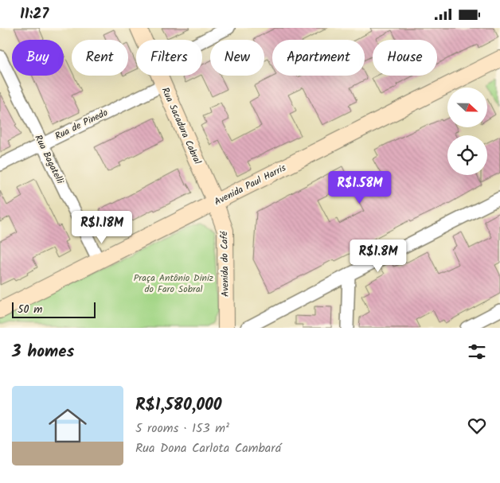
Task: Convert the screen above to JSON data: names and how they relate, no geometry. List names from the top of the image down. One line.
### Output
{"streets":{"street":["Rua de Pinedo","Rua Sacadura Cabral","Rua Bagatelli","Avenida Paul Harris","Avenida do Café"]},"crossings":[["Rua de Pinedo","Rua Sacadura Cabral"],["Rua de Pinedo","Rua Bagatelli"],["Rua Sacadura Cabral","Avenida Paul Harris"],["Rua Sacadura Cabral","Avenida do Café"],["Rua Bagatelli","Avenida Paul Harris"],["Avenida Paul Harris","Avenida do Café"]],"parks":["Praça Antônio Diniz do Faro Sobral"],"scale_bar":"50 m","north":"right","page":{"status":"11:27","chip":["Buy","Rent","Filters","New","Apartment","House"],"price":["R$1.58M","R$1.18M","R$1.8M"],"scale":"50 m","heading":"3 homes","list":[{"name":"R$1,580,000","note":"5 rooms · 153 m² · Rua Dona Carlota Cambará"}]}}
